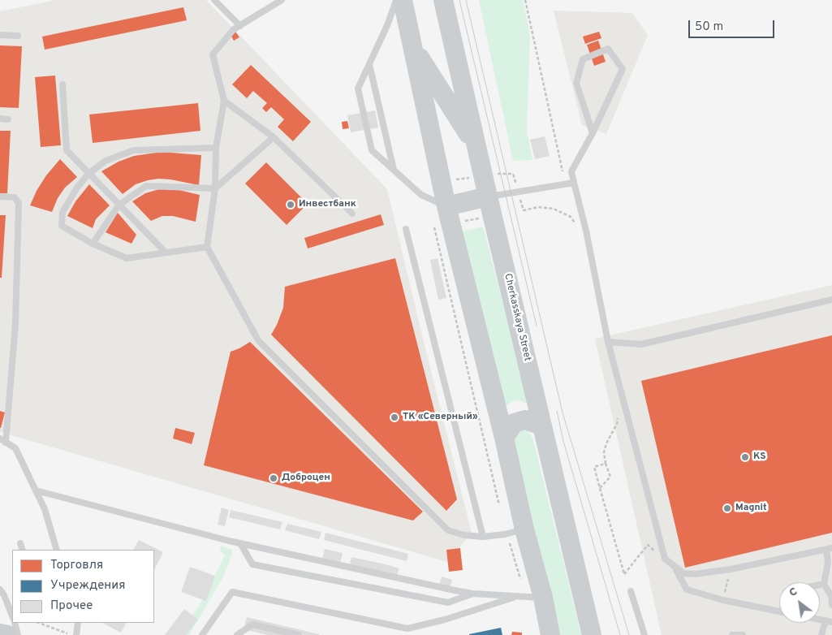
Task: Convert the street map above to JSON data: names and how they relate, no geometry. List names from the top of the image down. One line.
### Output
{"streets":{"main road":["Cherkasskaya Street"]},"places":["Инвестбанк","ТК «Северный»","KS","Доброцен","Magnit"],"legend":["Торговля","Учреждения","Прочее"],"scale_bar":"50 m","north":"top left"}
